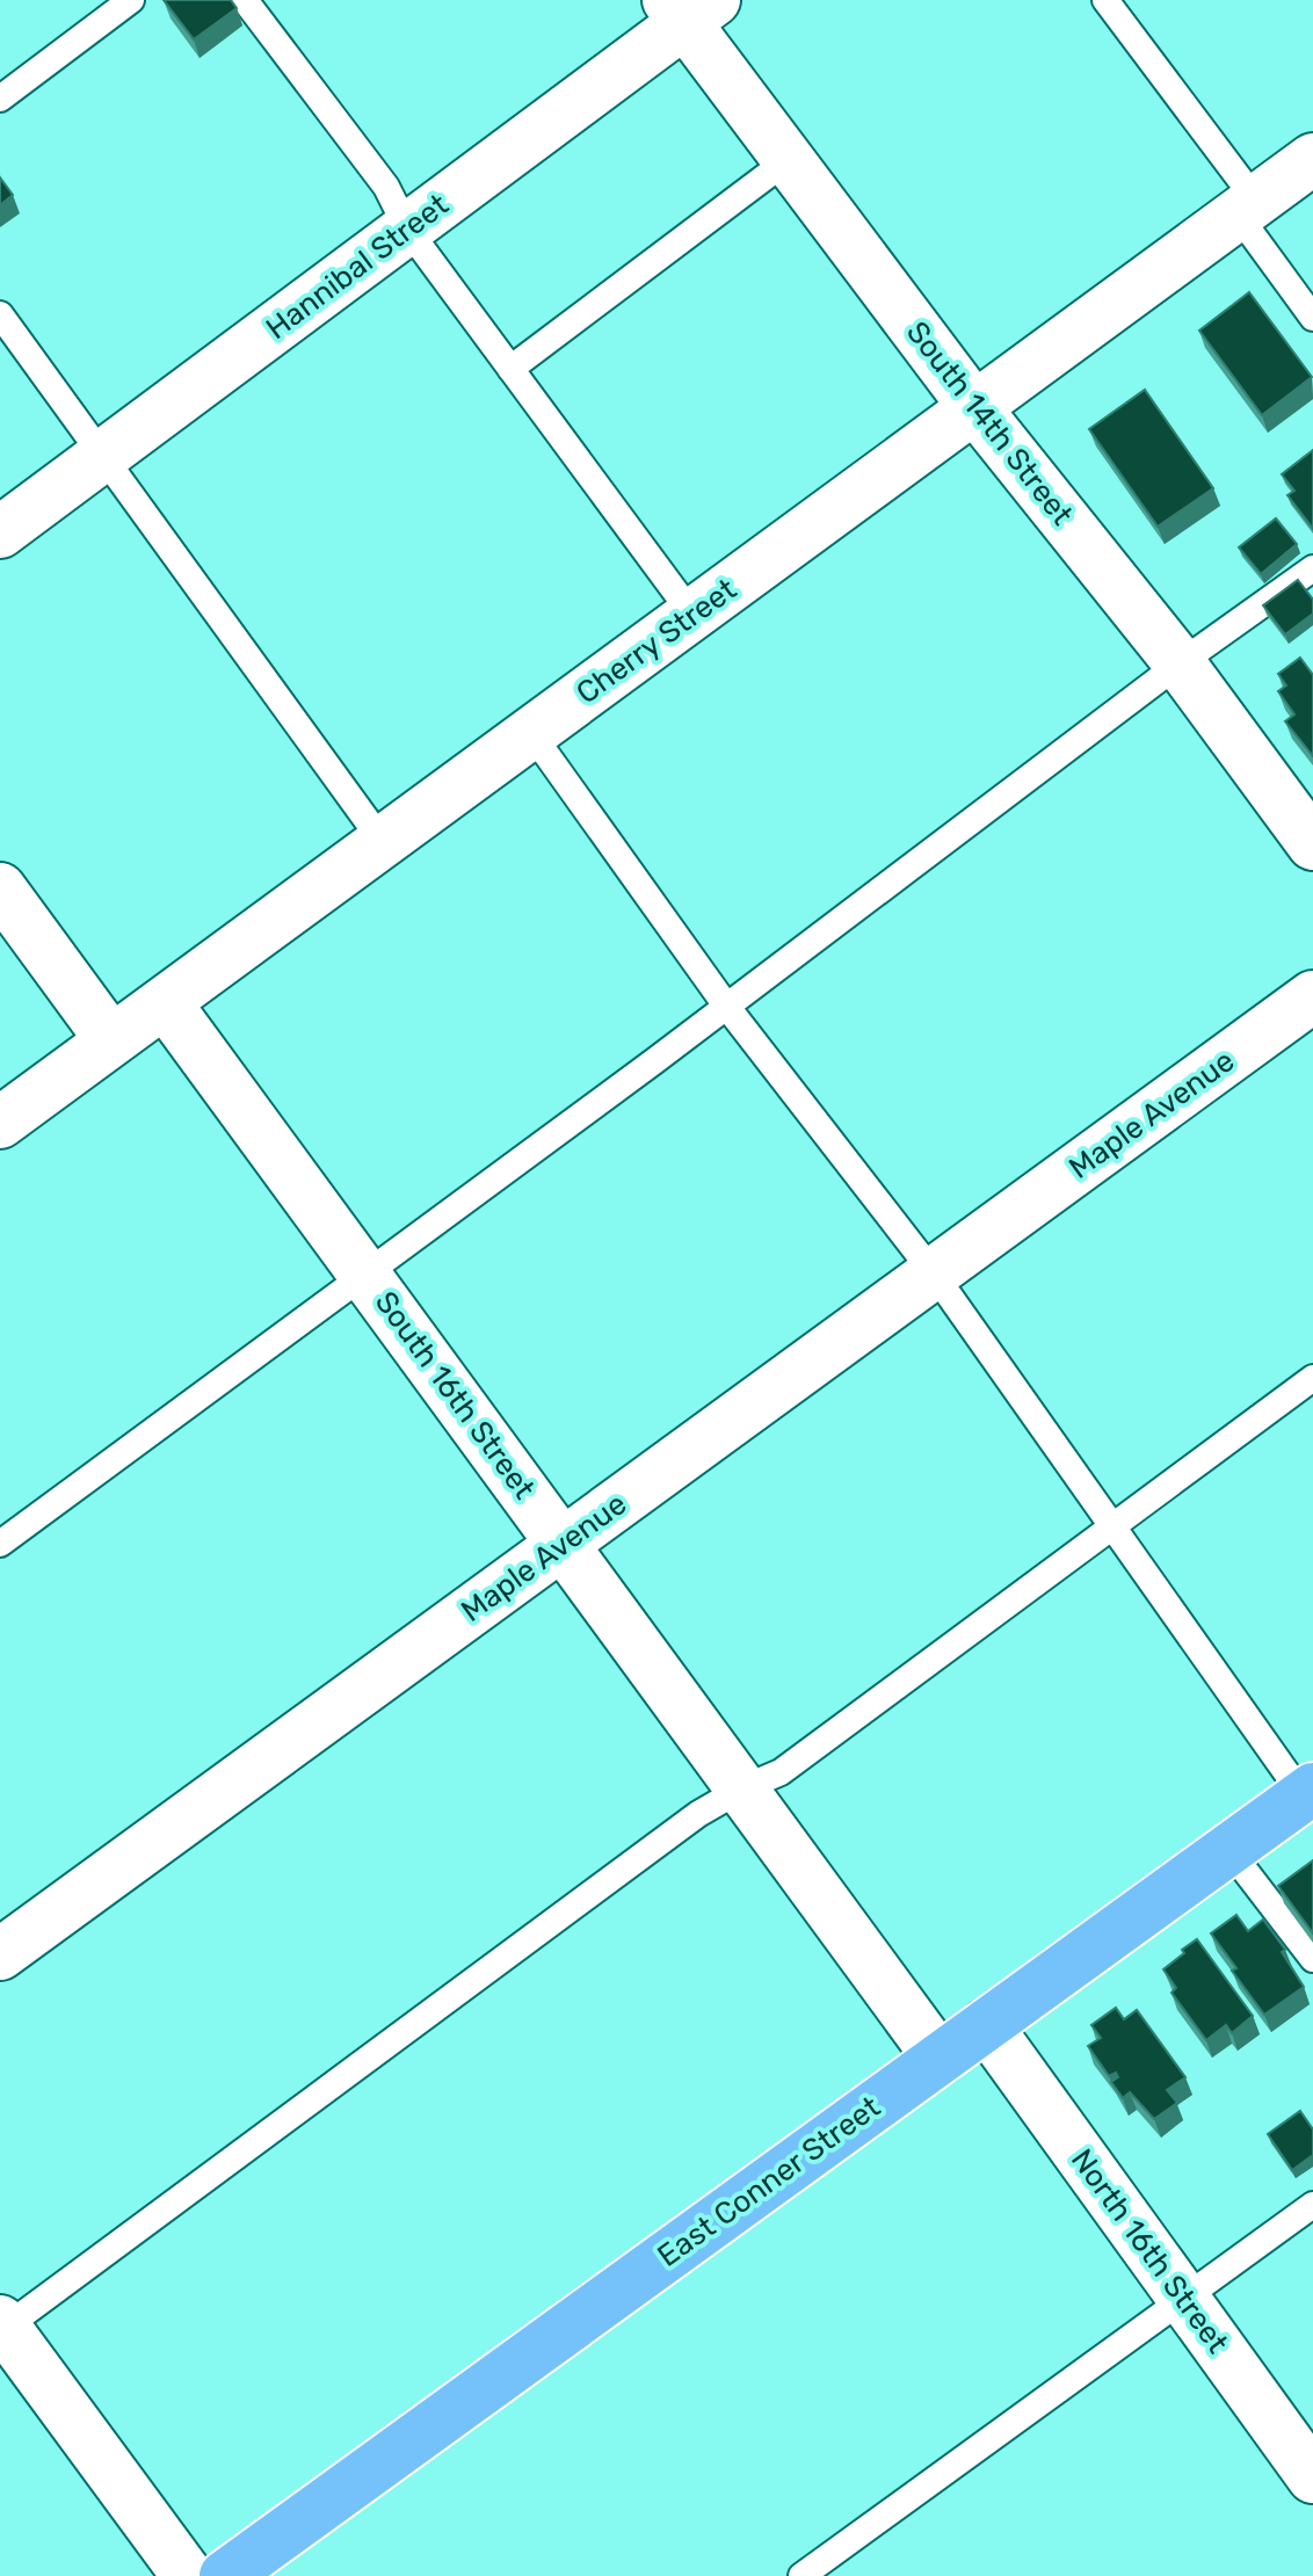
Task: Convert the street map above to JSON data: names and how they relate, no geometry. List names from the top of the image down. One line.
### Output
{"streets":{"main road":["East Conner Street"],"street":["Hannibal Street","South 14th Street","Cherry Street","Maple Avenue","South 16th Street","North 16th Street"]},"crossings":[["Hannibal Street","South 14th Street"],["South 14th Street","Cherry Street"],["Cherry Street","South 16th Street"],["Maple Avenue","South 16th Street"],["South 16th Street","East Conner Street"],["East Conner Street","North 16th Street"]]}
